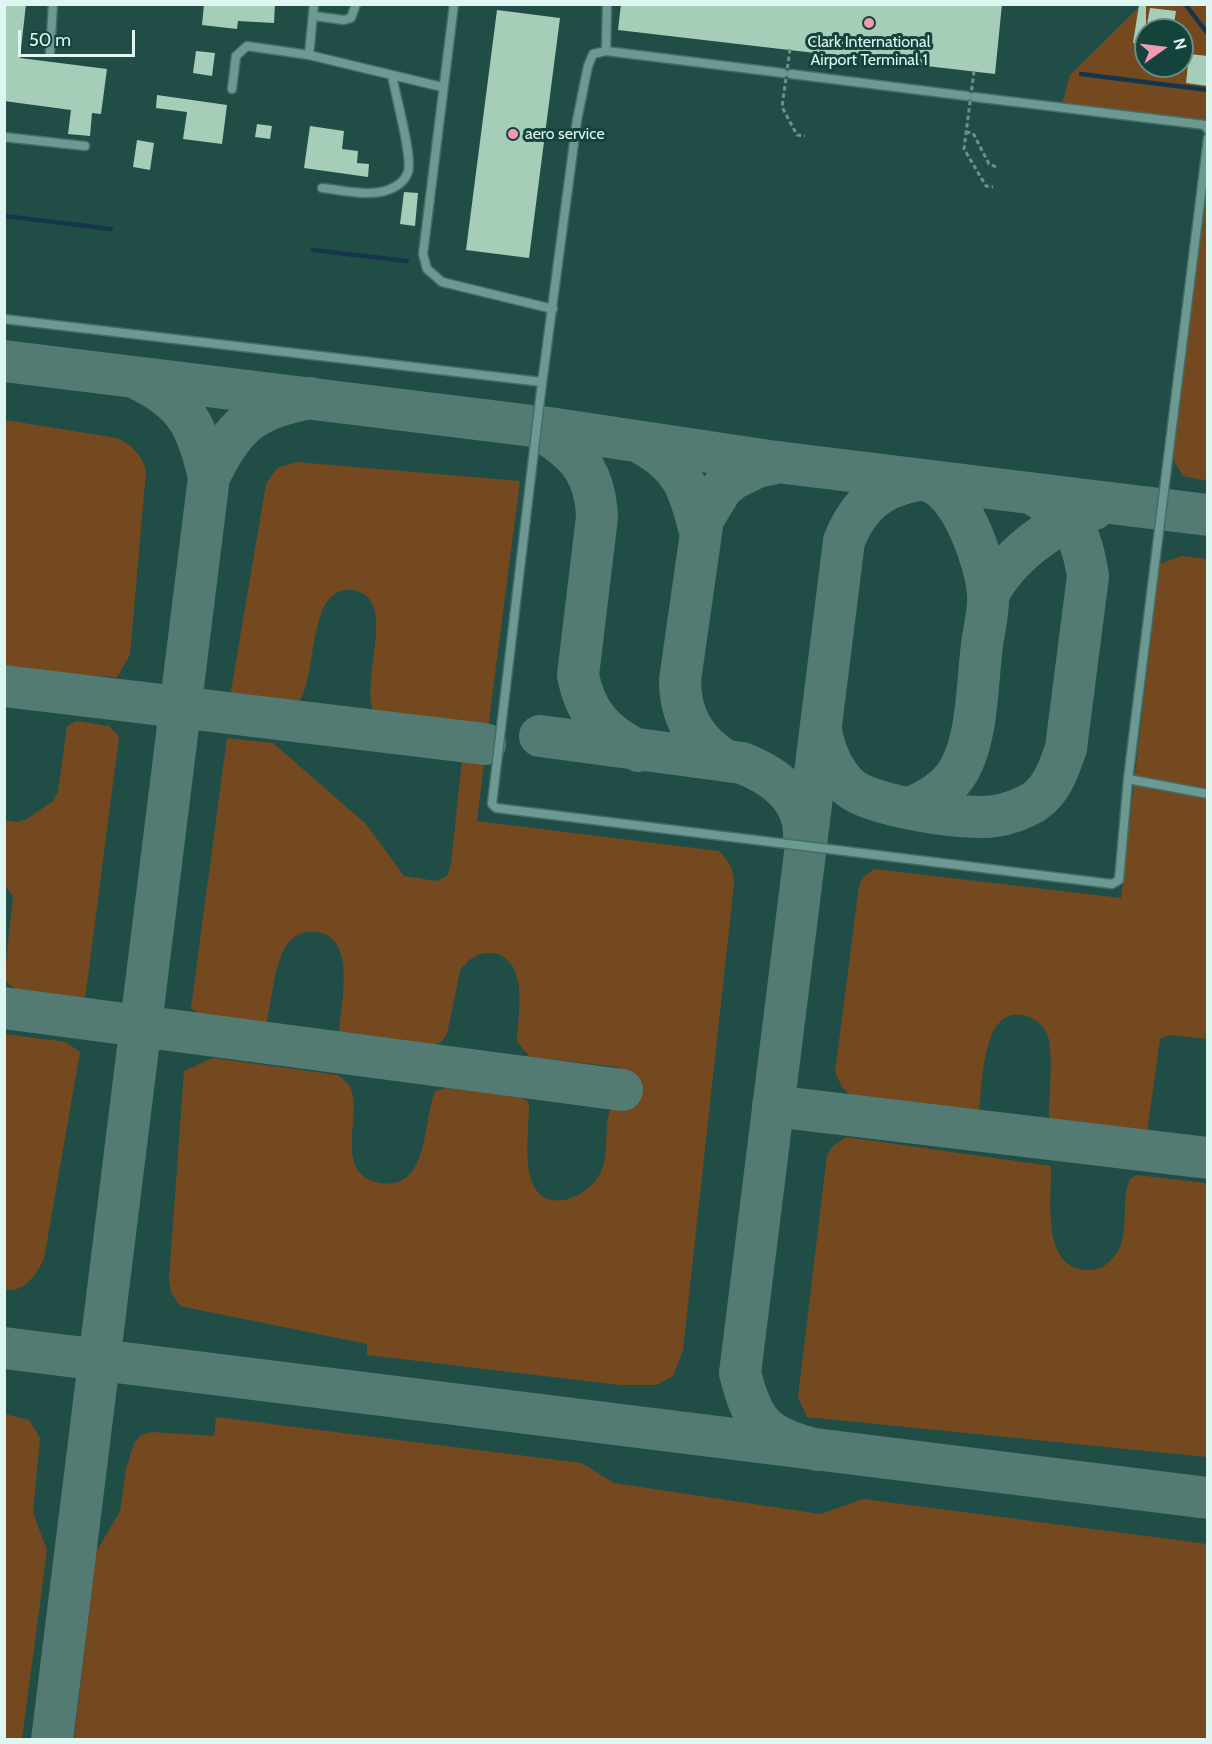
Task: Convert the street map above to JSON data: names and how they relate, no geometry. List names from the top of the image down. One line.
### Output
{"places":["Clark International Airport Terminal 1","aero service"],"scale_bar":"50 m","north":"right"}
